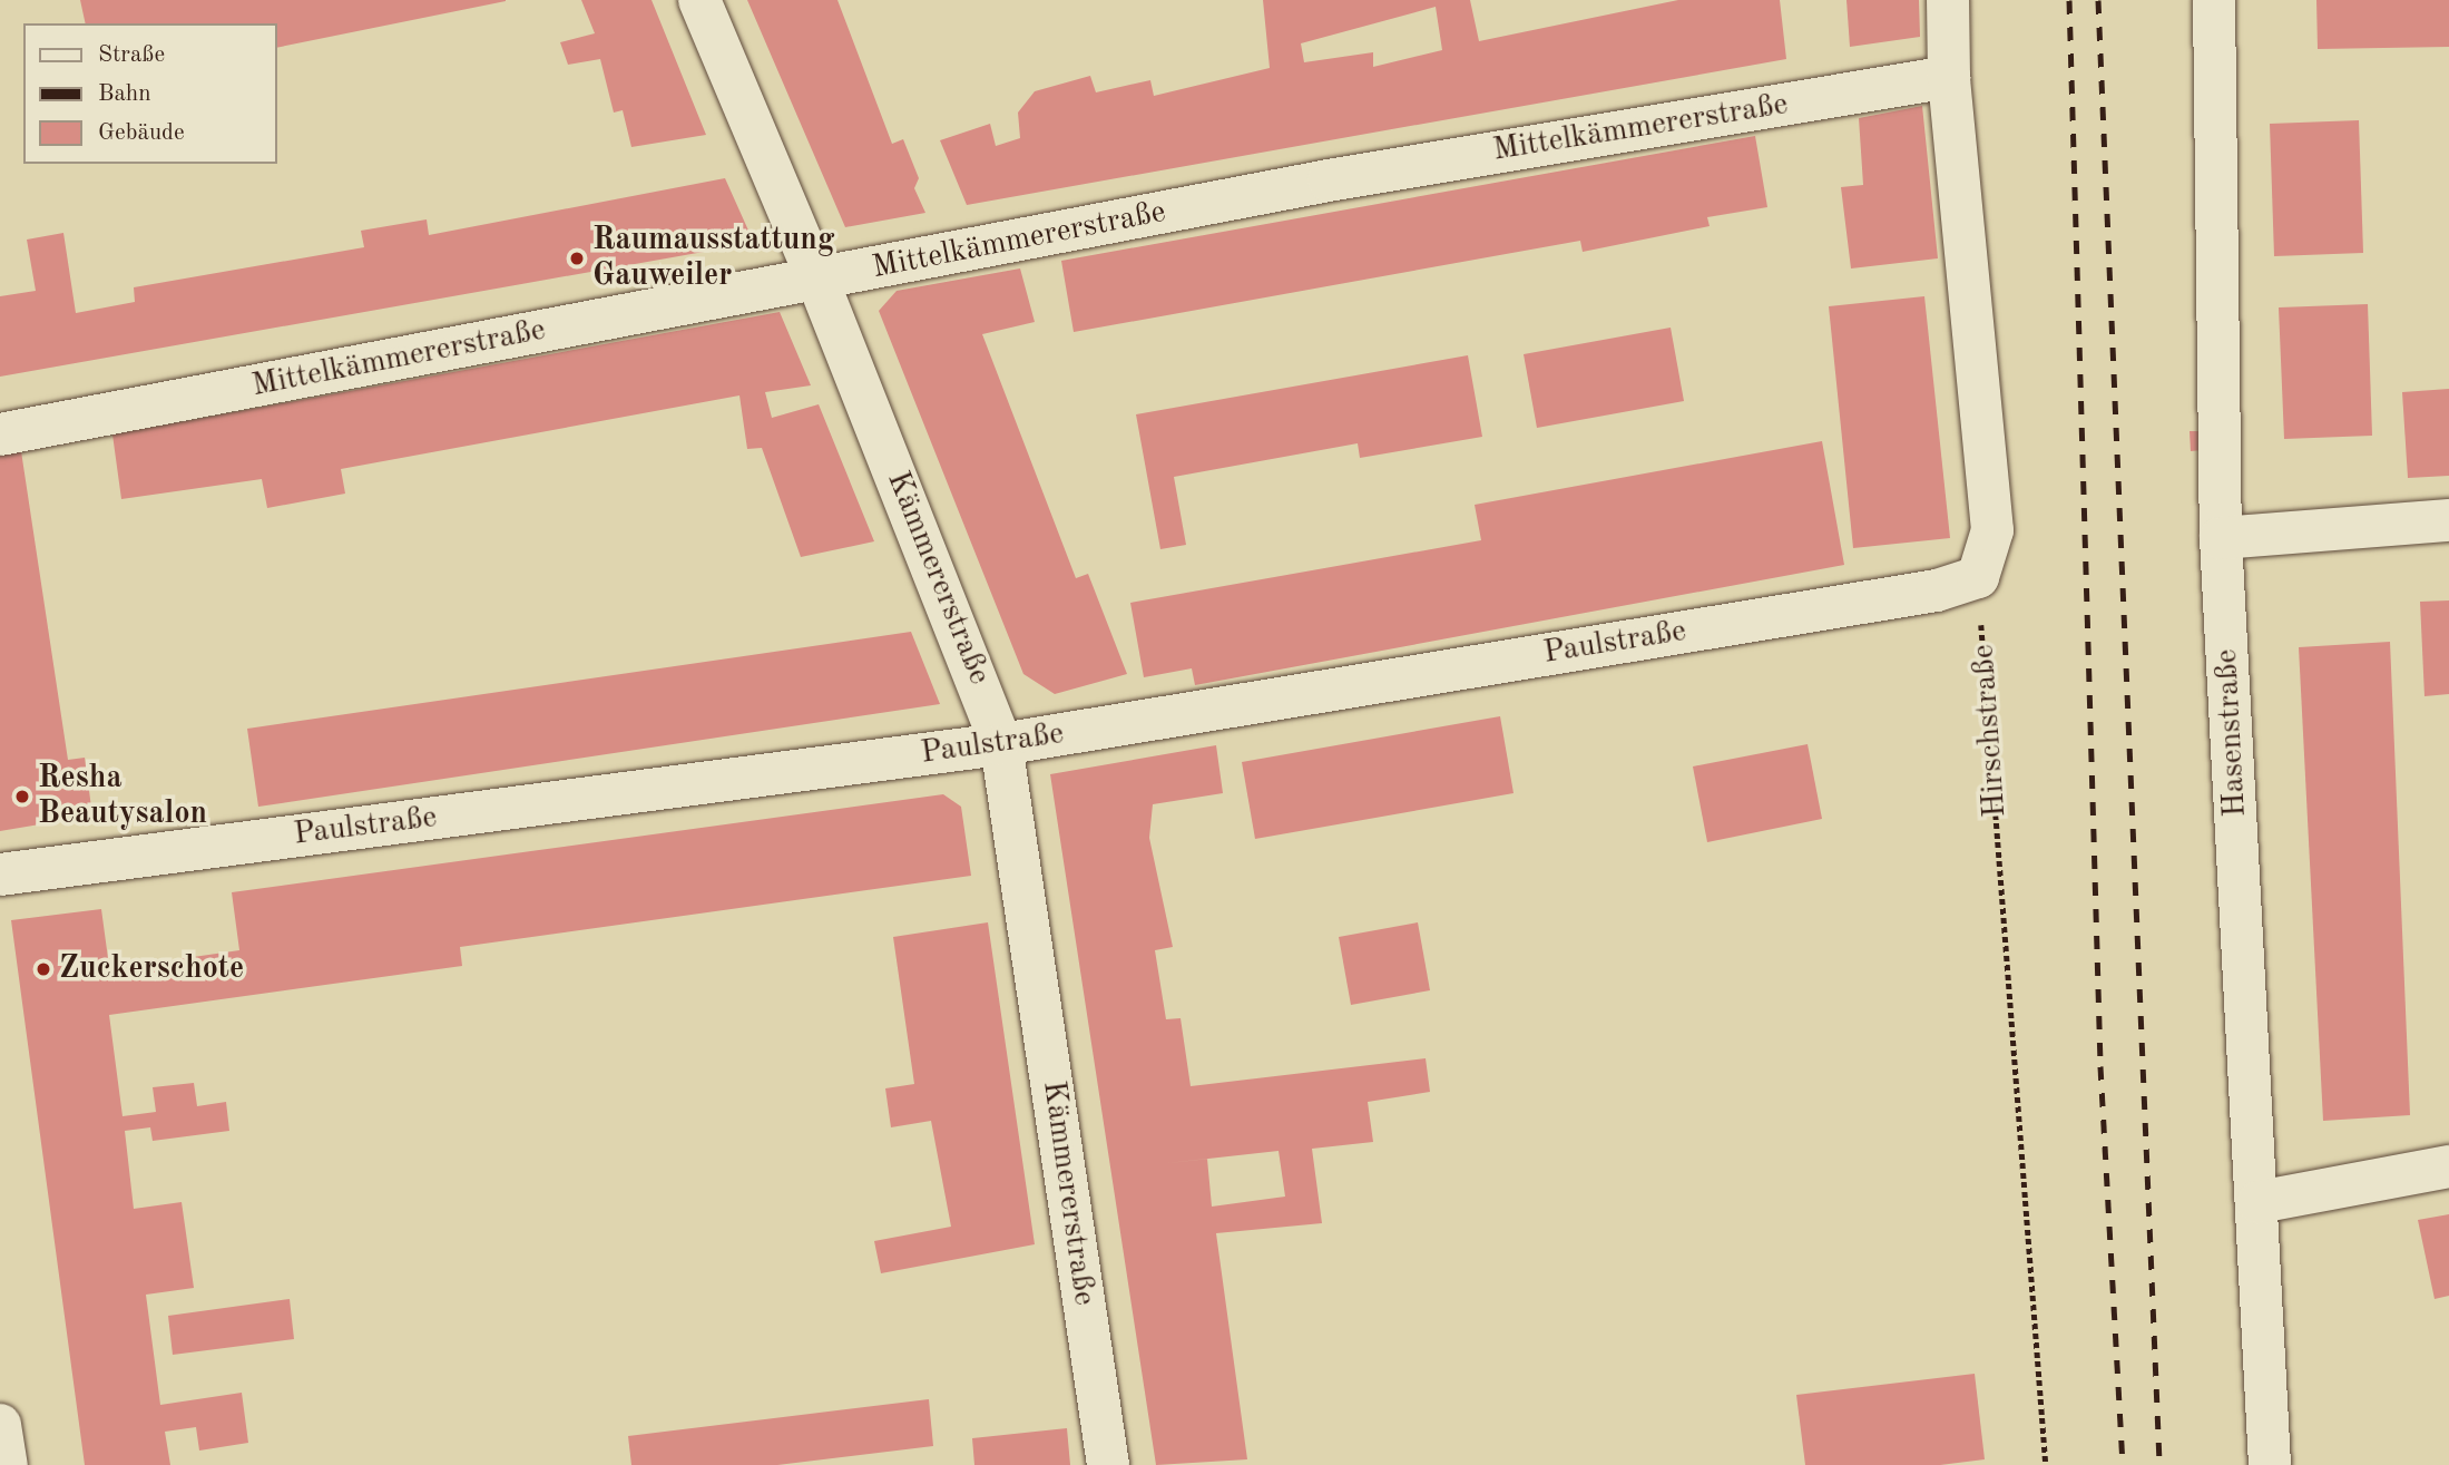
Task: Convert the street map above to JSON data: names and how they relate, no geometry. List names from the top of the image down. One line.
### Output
{"streets":{"street":["Mittelkämmererstraße","Kämmererstraße","Paulstraße","Hasenstraße"],"path":["Hirschstraße"]},"crossings":[["Mittelkämmererstraße","Kämmererstraße"],["Kämmererstraße","Paulstraße"],["Paulstraße","Hirschstraße"]],"places":["Raumausstattung Gauweiler","Resha Beautysalon","Zuckerschote"],"legend":["Straße","Bahn","Gebäude"]}
